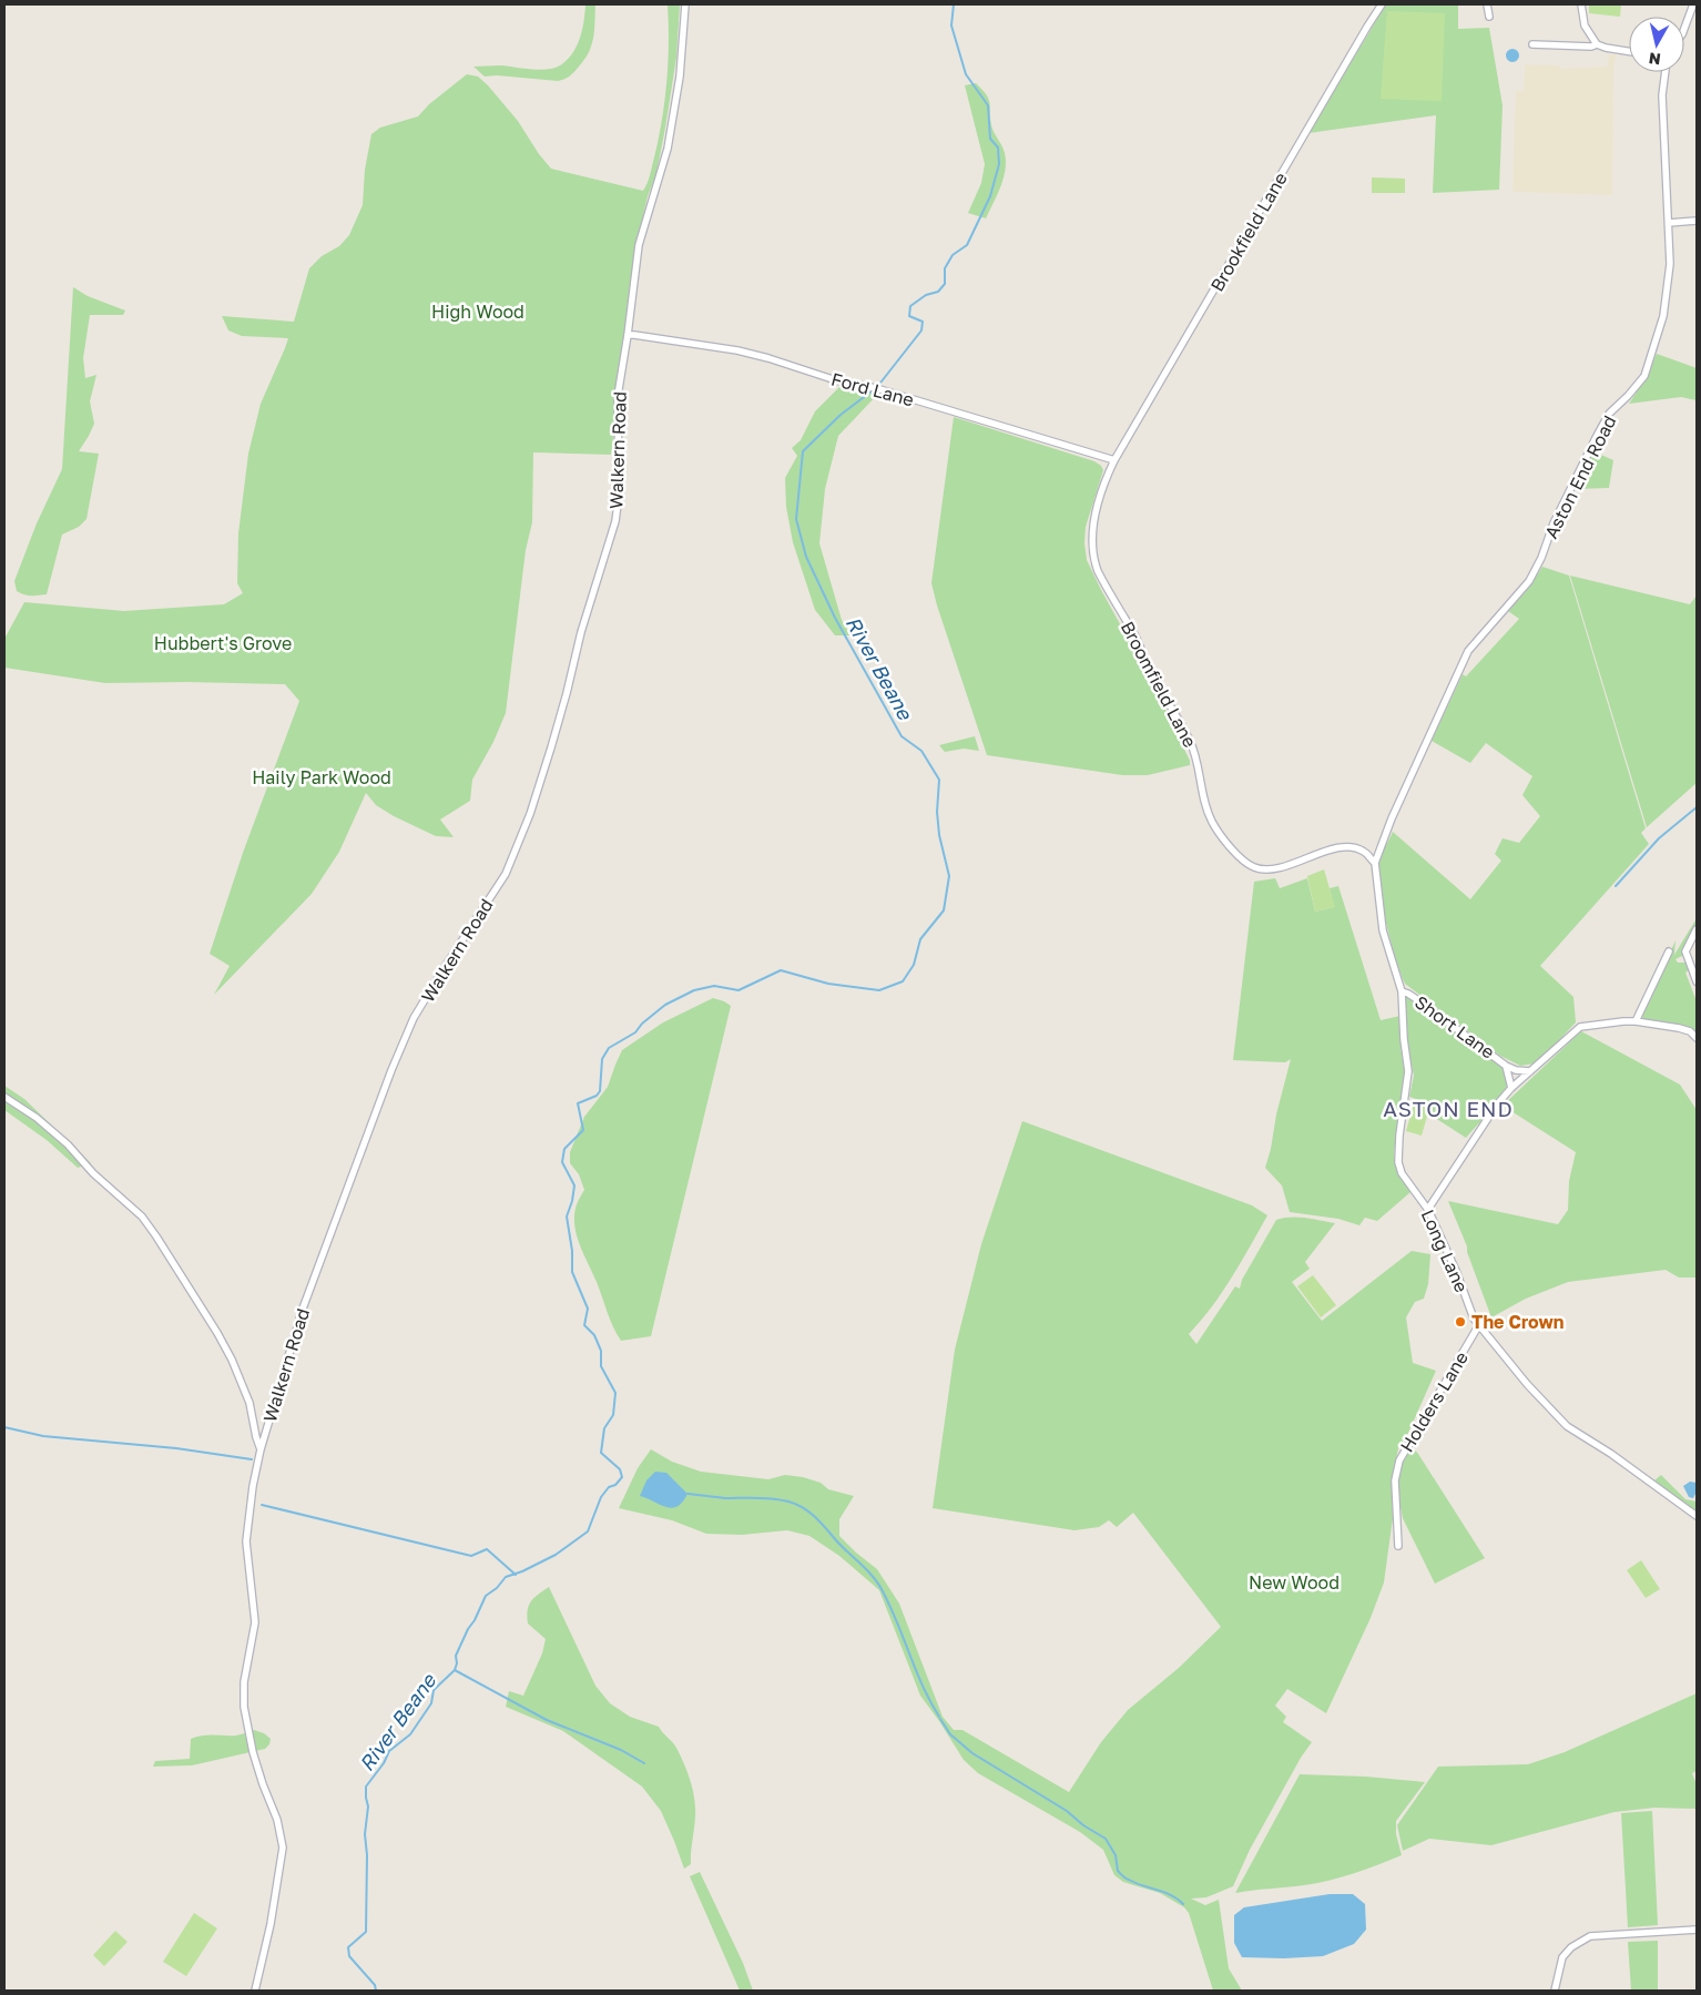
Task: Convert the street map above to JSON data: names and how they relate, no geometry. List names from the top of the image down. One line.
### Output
{"streets":{"street":["Brookfield Lane","Ford Lane","Walkern Road","Aston End Road","Broomfield Lane","Short Lane","Long Lane","Holders Lane"]},"crossings":[["Brookfield Lane","Ford Lane"],["Brookfield Lane","Broomfield Lane"],["Ford Lane","Walkern Road"],["Ford Lane","Broomfield Lane"],["Aston End Road","Broomfield Lane"],["Aston End Road","Long Lane"],["Broomfield Lane","Long Lane"],["Short Lane","Long Lane"],["Long Lane","Holders Lane"]],"districts":["ASTON END"],"water":["River Beane"],"parks":["High Wood","Hubbert's Grove","Haily Park Wood","New Wood"],"places":["The Crown"],"north":"bottom"}
